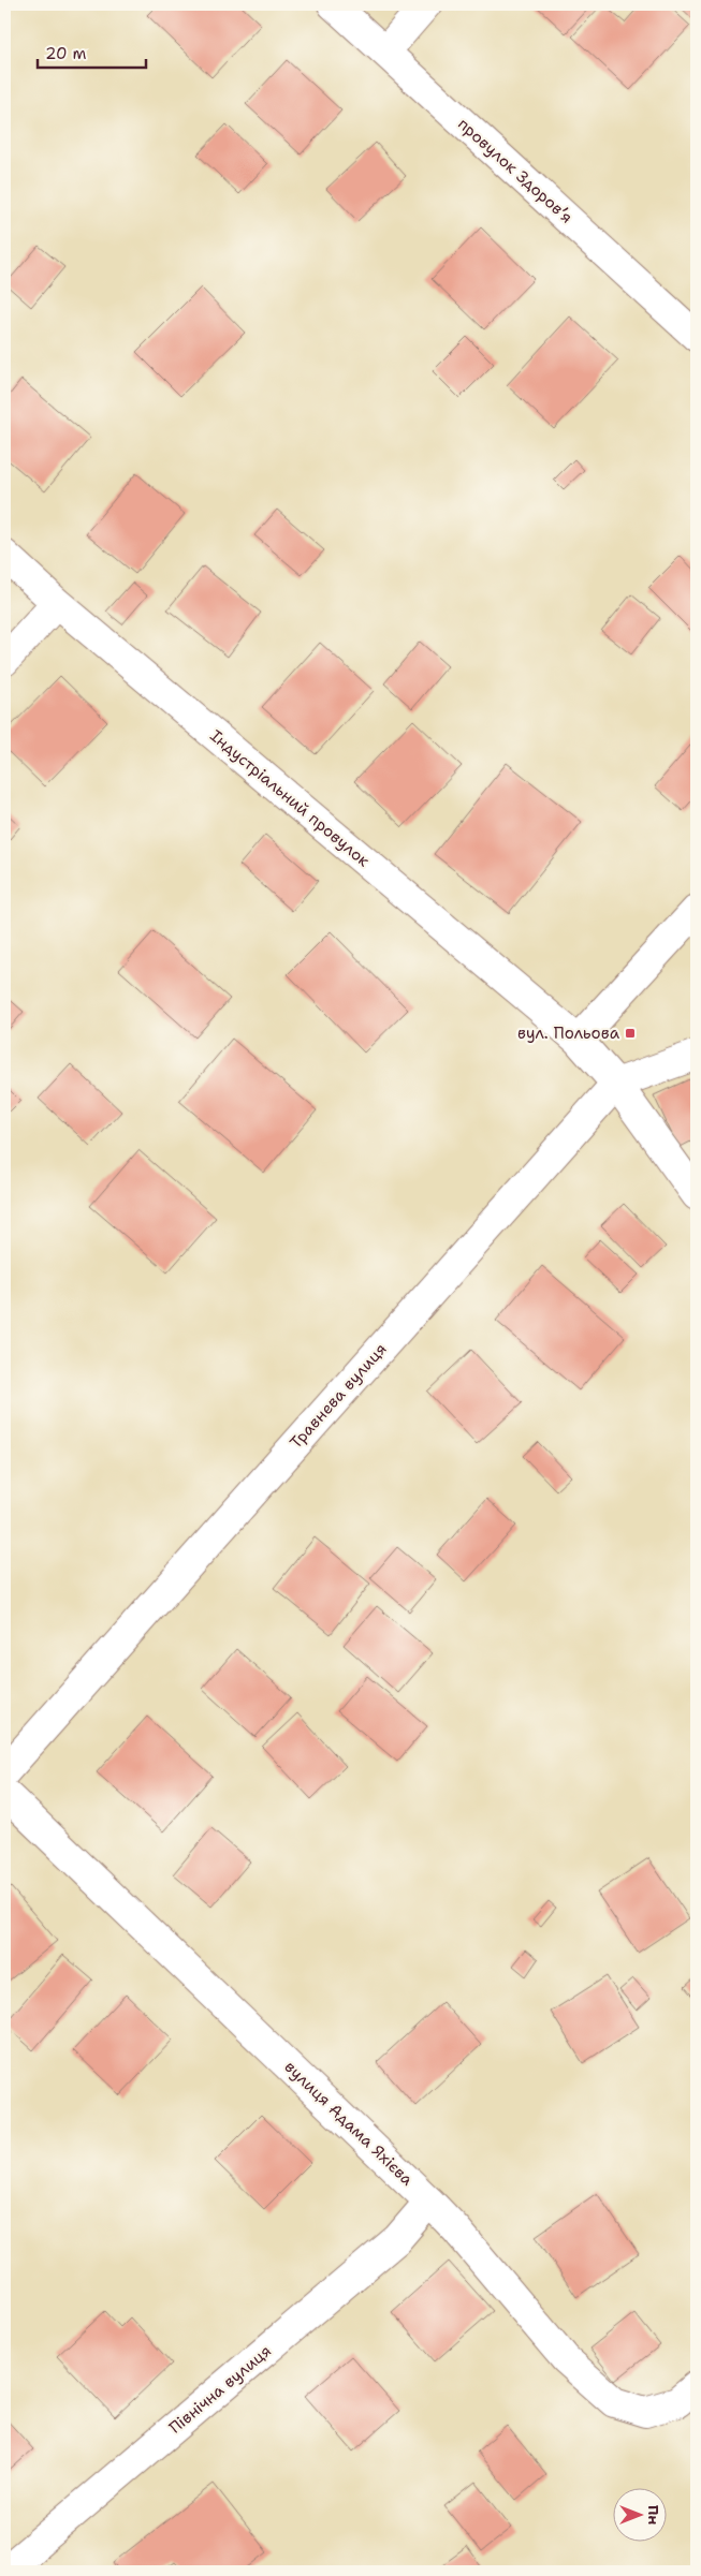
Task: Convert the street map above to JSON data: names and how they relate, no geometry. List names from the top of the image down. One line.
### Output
{"streets":{"street":["провулок Здоровʼя","Індустріальний провулок","Травнева вулиця","вулиця Адама Яхієва","Північна вулиця"]},"crossings":[["Індустріальний провулок","Травнева вулиця"],["вулиця Адама Яхієва","Північна вулиця"]],"places":{"transit":["вул. Польова"]},"scale_bar":"20 m","north":"right"}
